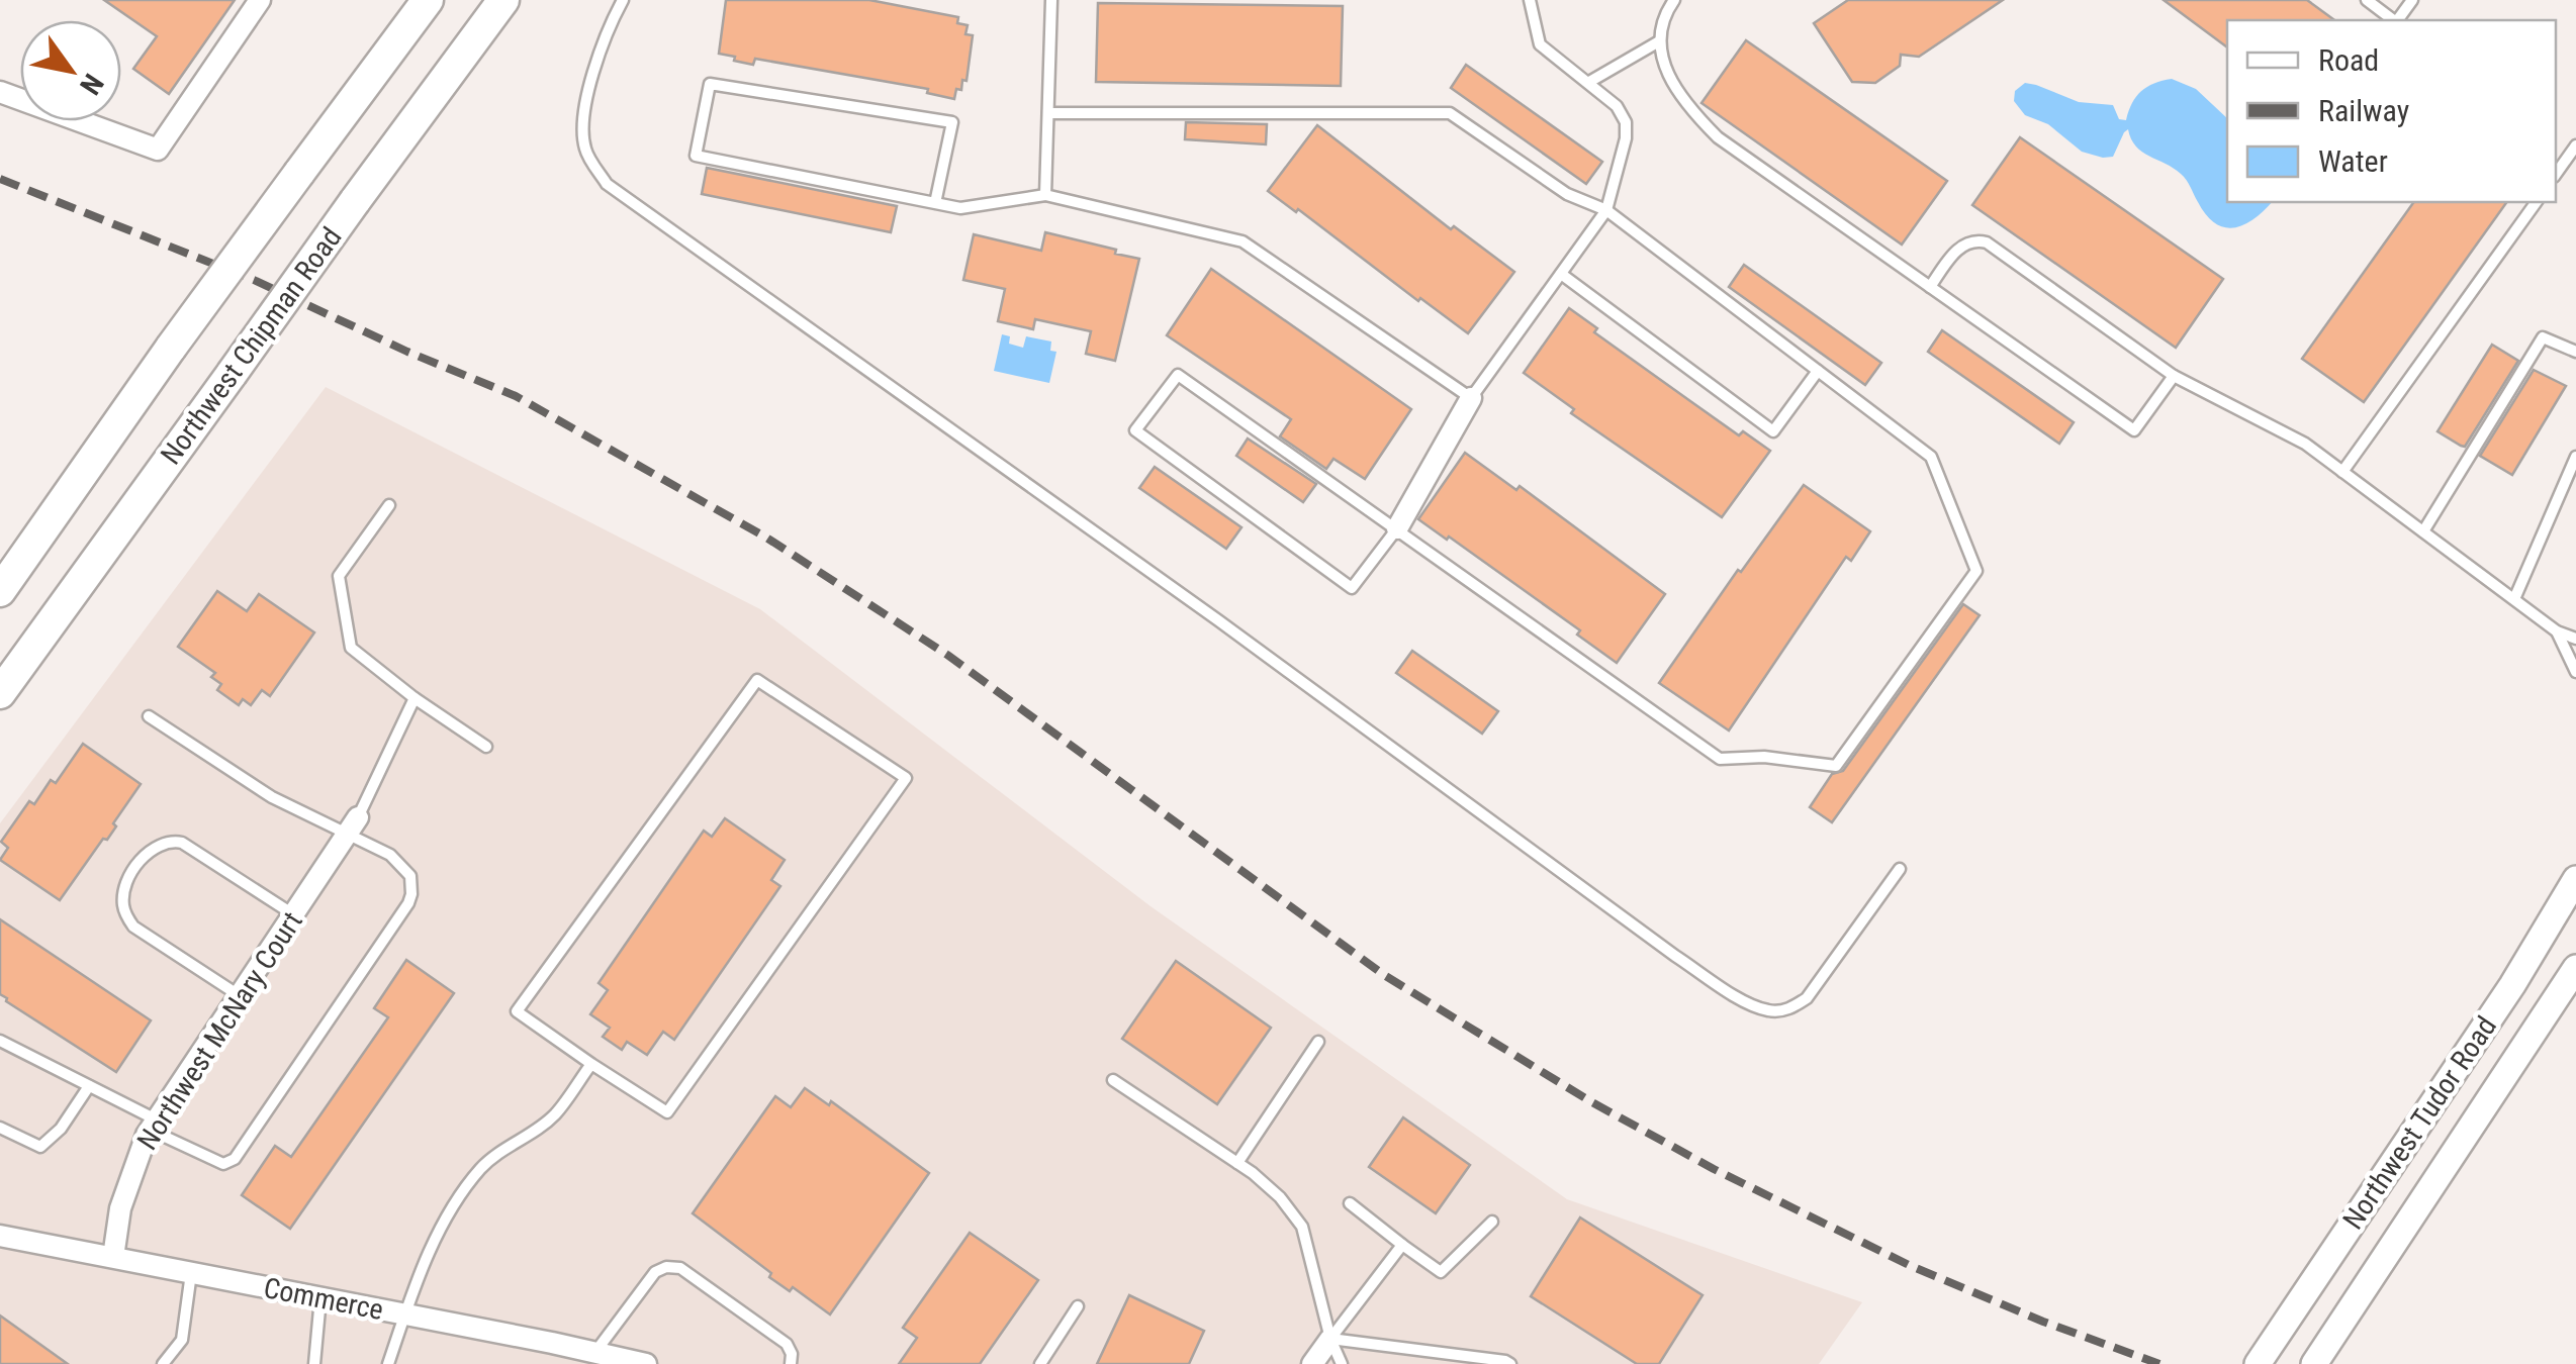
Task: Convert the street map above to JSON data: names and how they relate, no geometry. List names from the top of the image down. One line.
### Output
{"streets":{"main road":["Northwest Chipman Road"],"street":["Northwest McNary Court","Northwest Tudor Road","Commerce"]},"crossings":[["Northwest McNary Court","Commerce"]],"legend":["Road","Railway","Water"],"north":"bottom right"}
